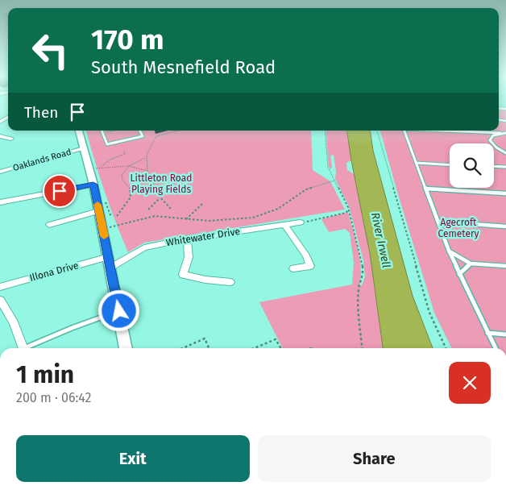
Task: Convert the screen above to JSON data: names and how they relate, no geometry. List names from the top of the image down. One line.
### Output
{"streets":{"street":["Oaklands Road","Whitewater Drive","Illona Drive"]},"water":["River Irwell"],"parks":["Littleton Road Playing Fields","Agecroft Cemetery"],"page":{"turn":["170 m","South Mesnefield Road"],"then":"Then","heading":["1 min","200 m · 06:42"],"buttons":["Exit","Share"]}}
